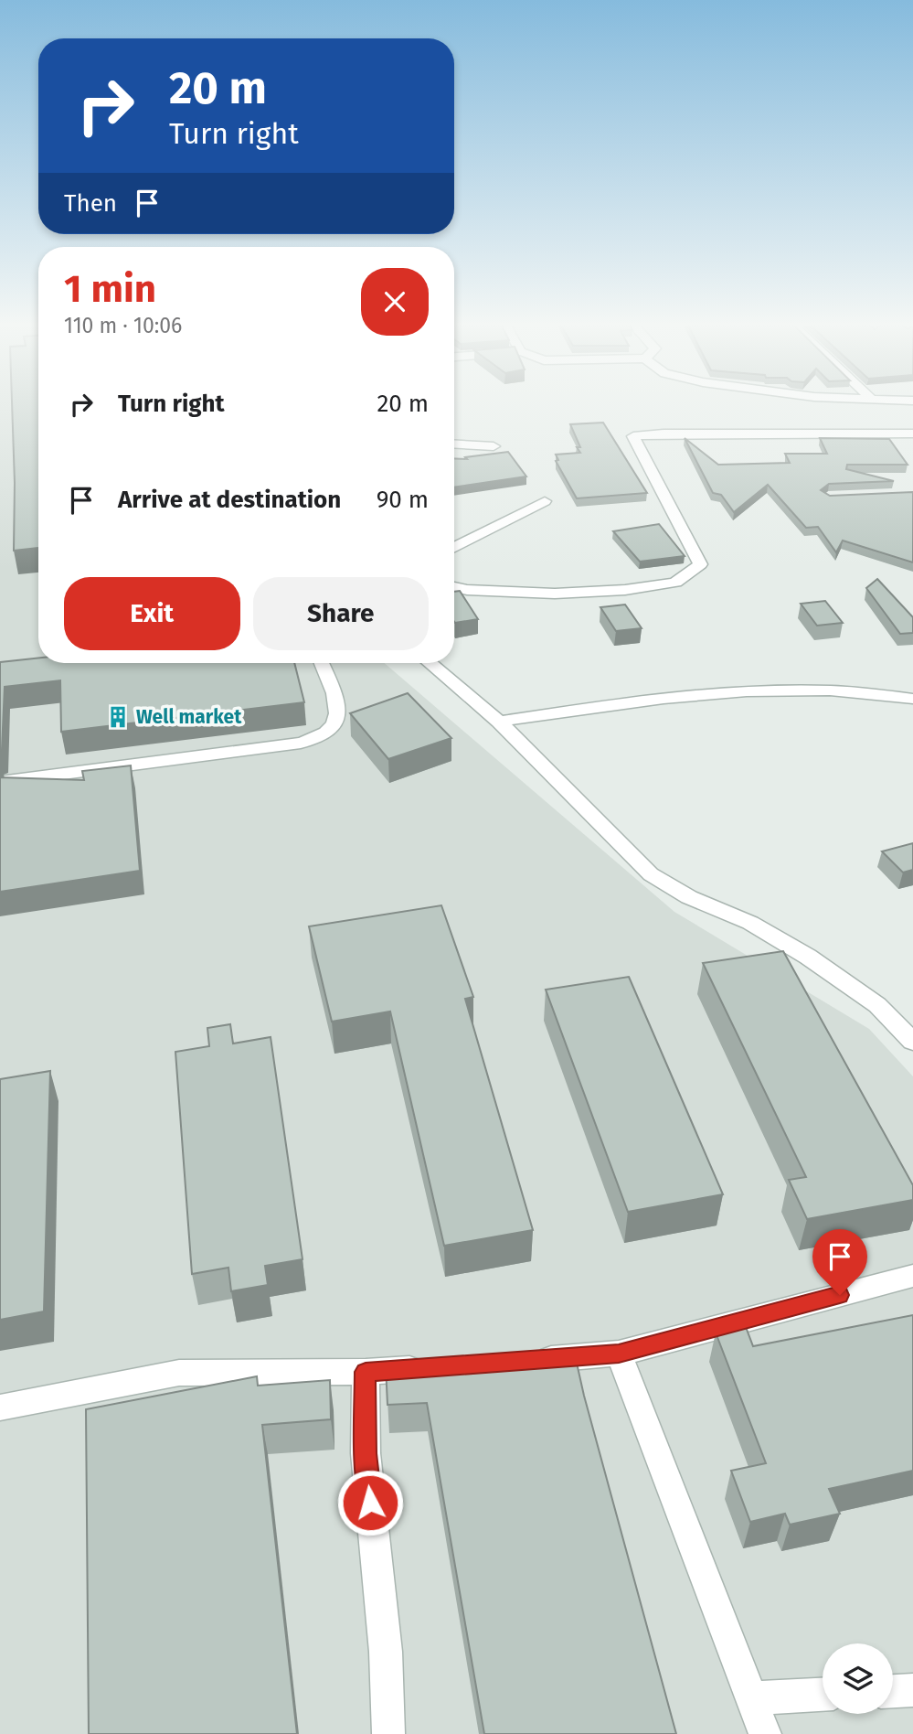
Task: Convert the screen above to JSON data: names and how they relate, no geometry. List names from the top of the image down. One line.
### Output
{"places":{"building":["Well market"]},"page":{"turn":["20 m","Turn right"],"then":"Then","heading":["1 min","110 m · 10:06"],"list":[{"name":"Turn right","value":"20 m"},{"name":"Arrive at destination","value":"90 m"}],"buttons":["Exit","Share"]}}
